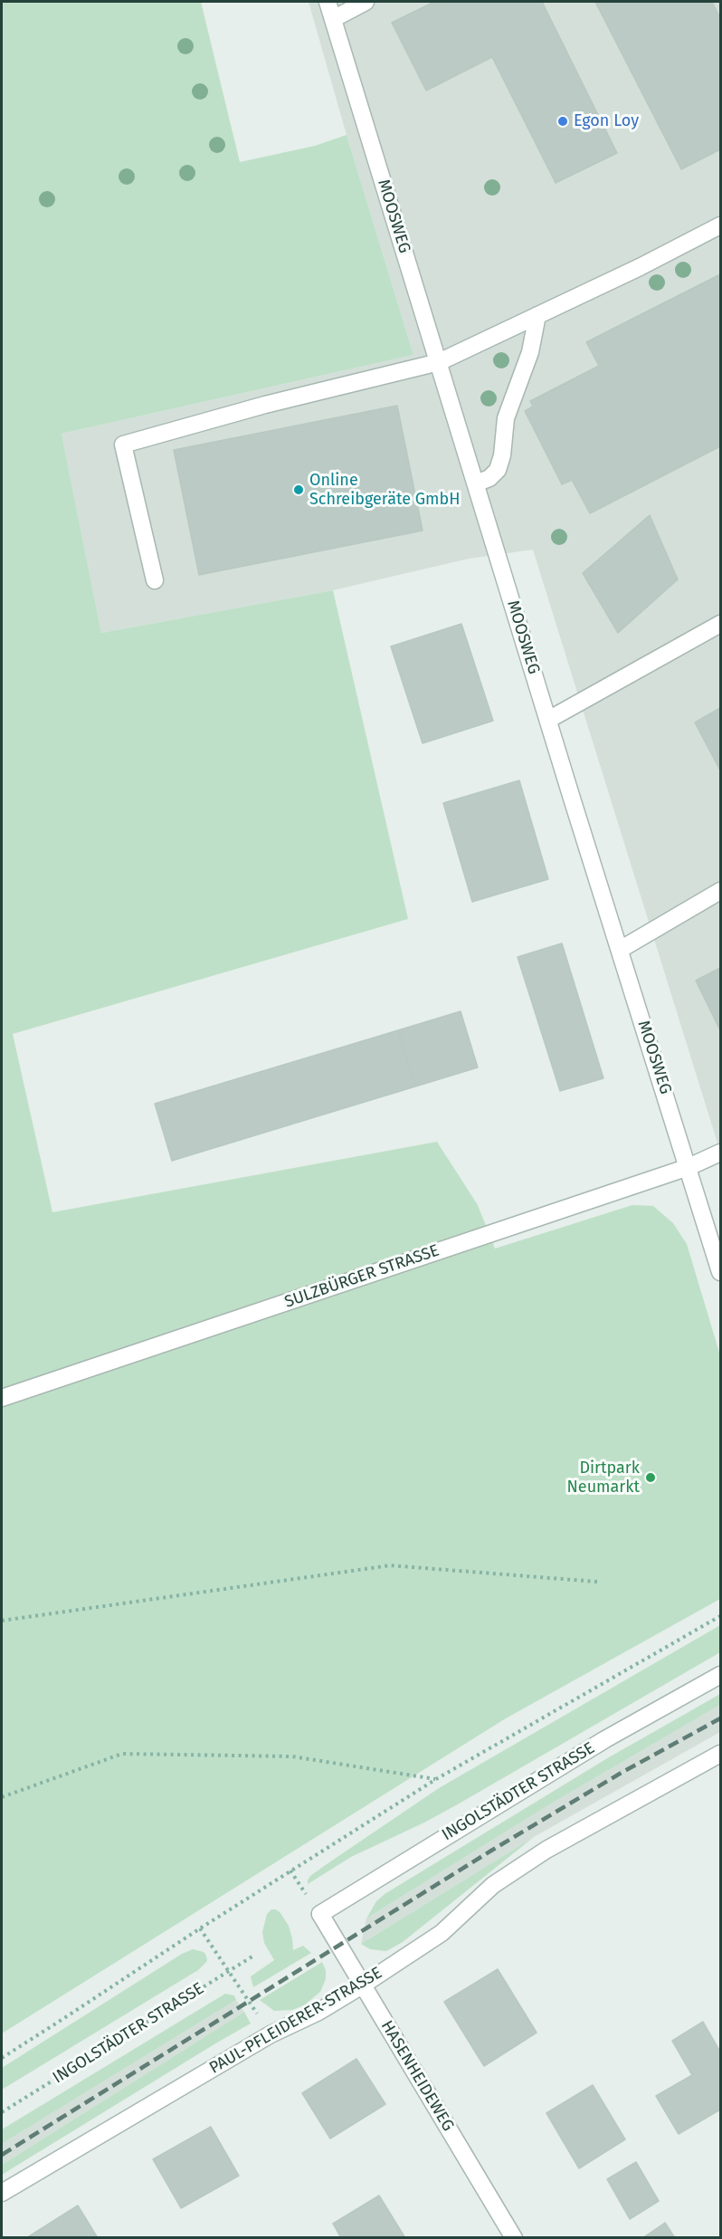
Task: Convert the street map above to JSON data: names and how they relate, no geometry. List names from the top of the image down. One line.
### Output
{"streets":{"street":["MOOSWEG","SULZBÜRGER STRASSE","INGOLSTÄDTER STRASSE","PAUL-PFLEIDERER-STRASSE","HASENHEIDEWEG"]},"crossings":[["MOOSWEG","SULZBÜRGER STRASSE"],["INGOLSTÄDTER STRASSE","HASENHEIDEWEG"],["PAUL-PFLEIDERER-STRASSE","HASENHEIDEWEG"]],"places":["Egon Loy","Online Schreibgeräte GmbH","Dirtpark Neumarkt"]}
